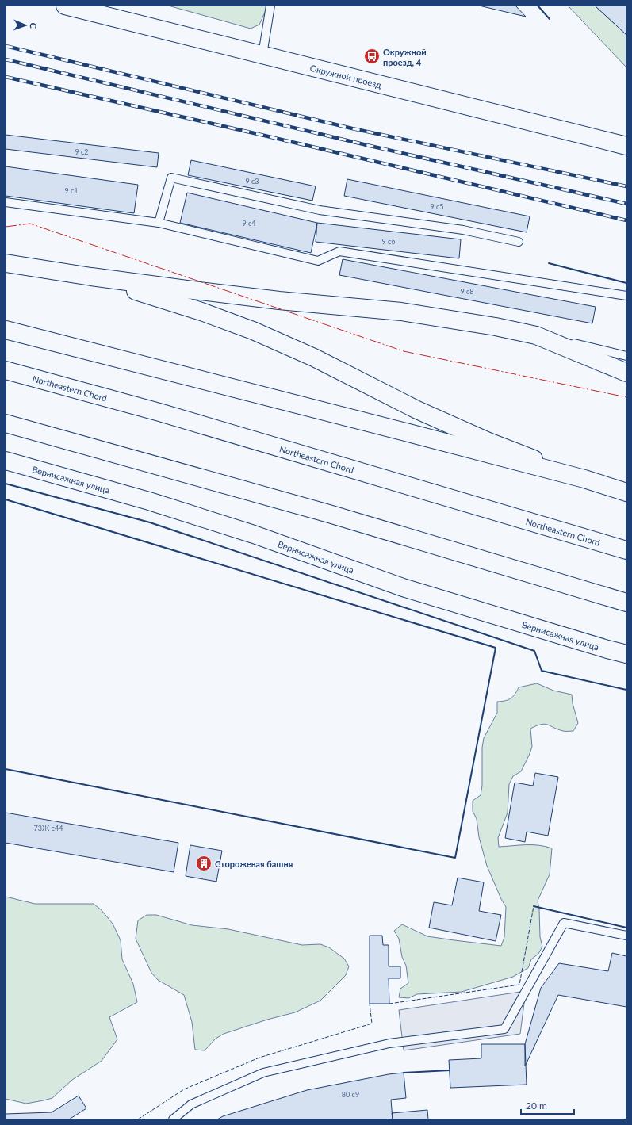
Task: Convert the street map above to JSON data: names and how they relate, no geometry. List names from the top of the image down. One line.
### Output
{"streets":{"street":["Окружной проезд","Northeastern Chord","Вернисажная улица"]},"places":{"bus stop":["Окружной проезд, 4"],"building":["Сторожевая башня"]},"house_numbers":["9 c2","9 c3","9 c1","9 c5","9 c4","9 c6","9 c8","73Ж с44","80 с9"],"scale_bar":"20 m","north":"right"}
